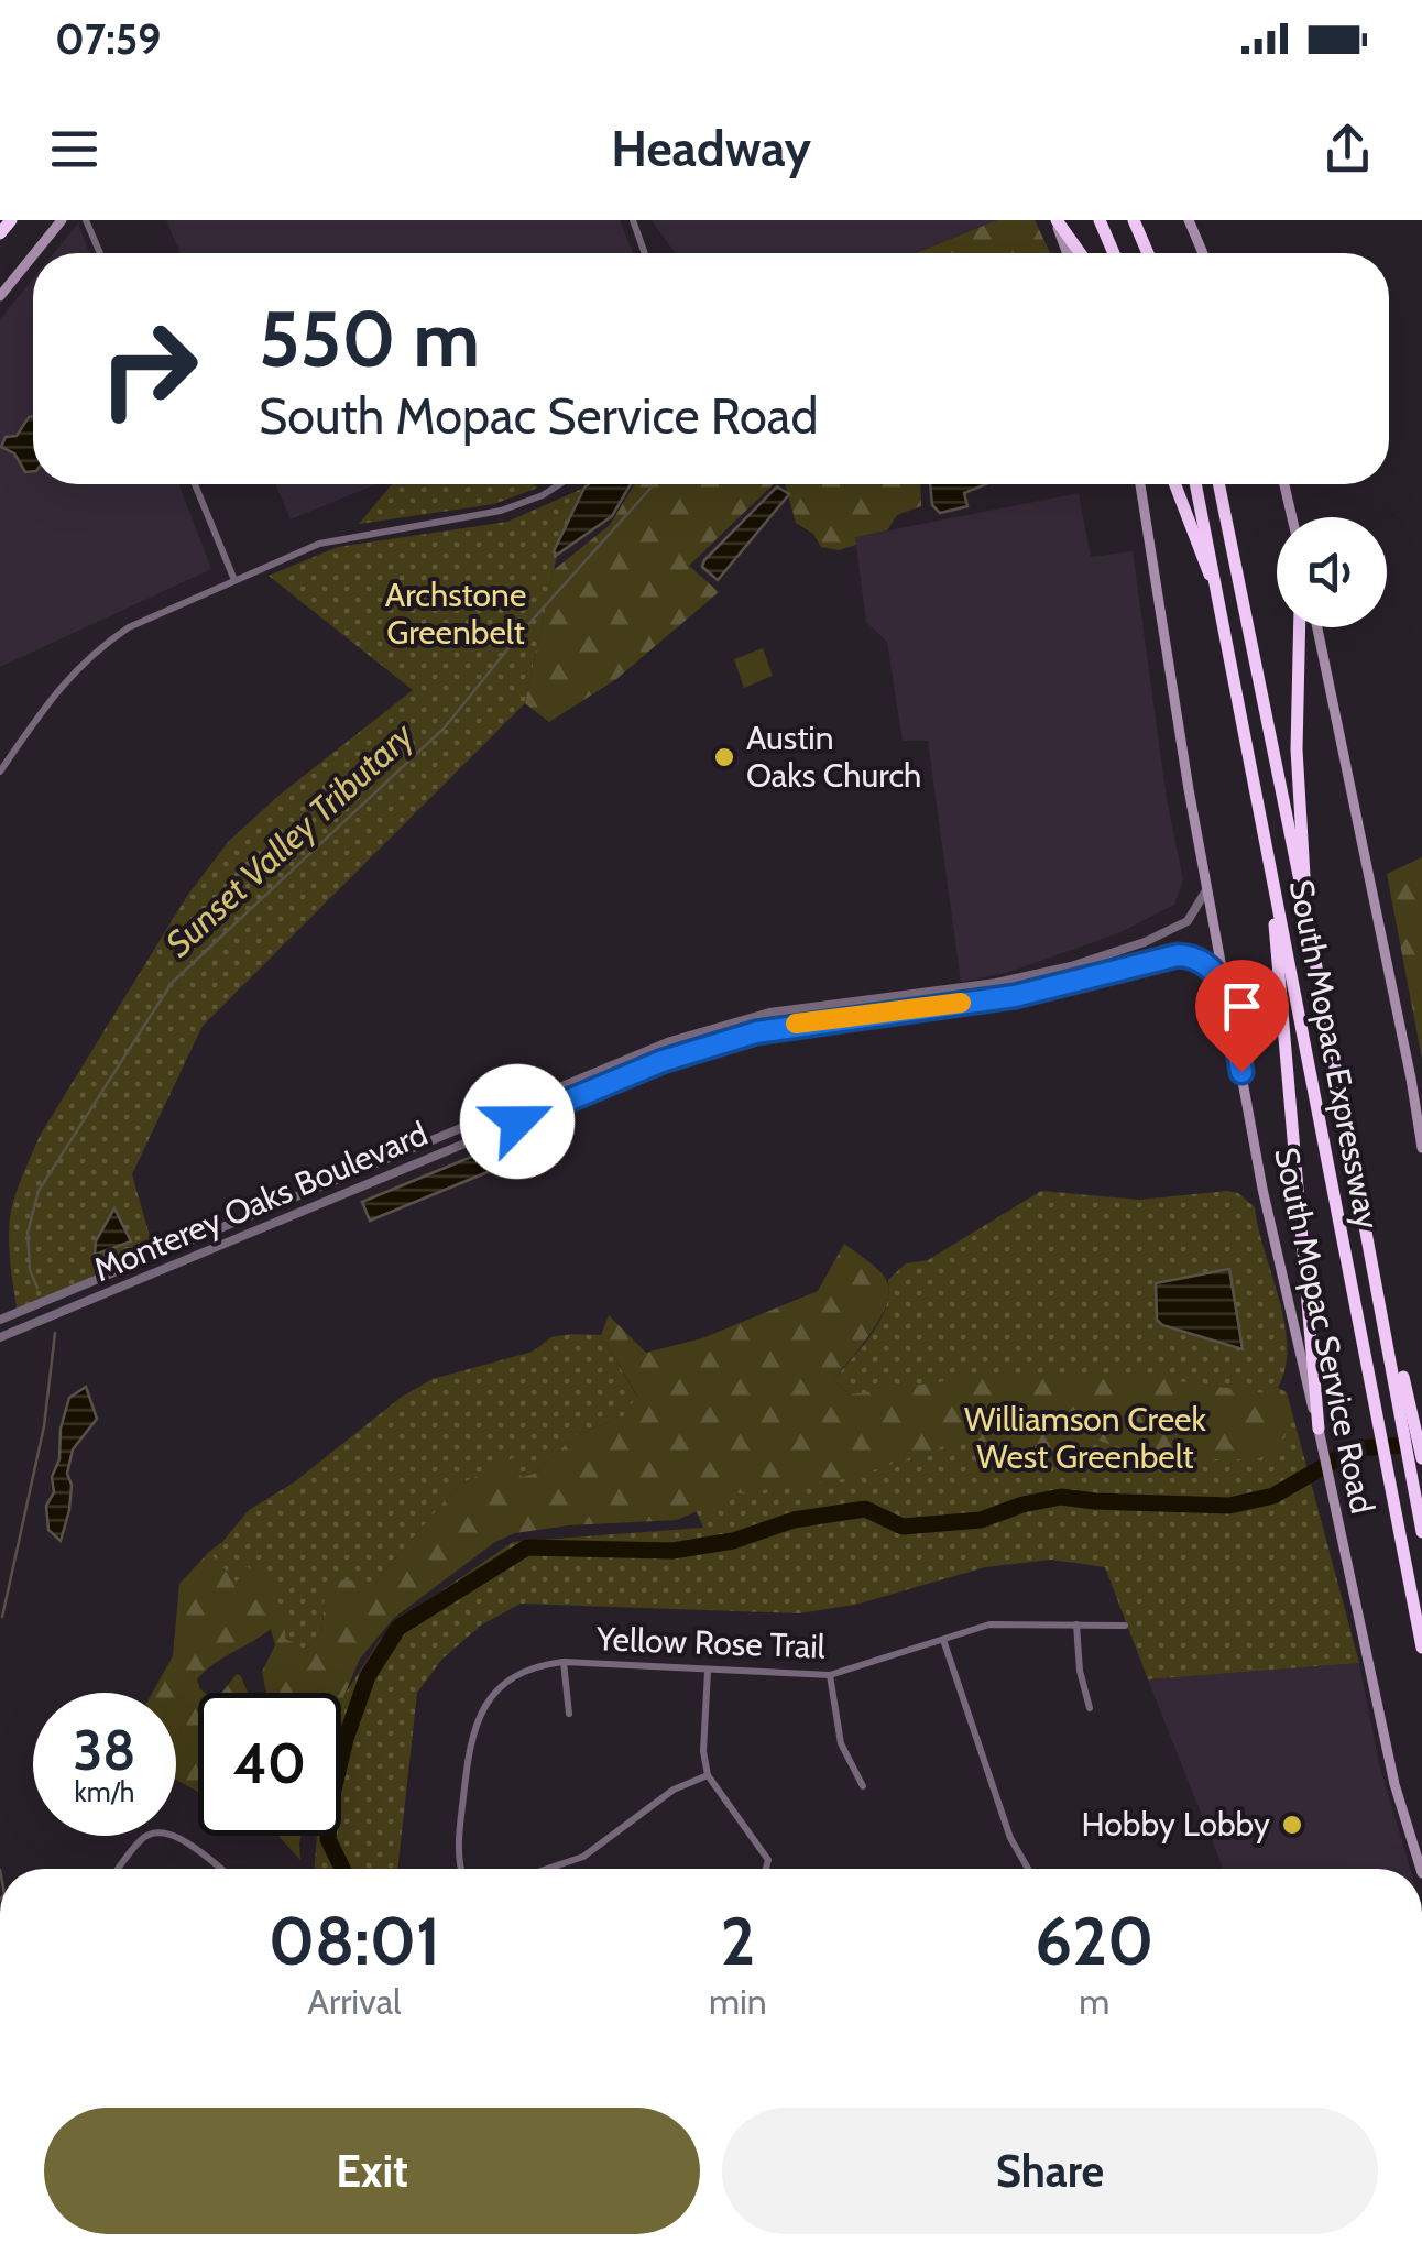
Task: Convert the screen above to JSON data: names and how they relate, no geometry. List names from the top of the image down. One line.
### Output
{"streets":{"highway":["South Mopac Expressway"],"main road":["South Mopac Service Road"],"street":["Monterey Oaks Boulevard","Yellow Rose Trail"]},"crossings":[["Monterey Oaks Boulevard","South Mopac Service Road"]],"water":["Sunset Valley Tributary"],"parks":["Archstone Greenbelt","Williamson Creek West Greenbelt"],"places":["Austin Oaks Church","Hobby Lobby"],"page":{"status":"07:59","header":"Headway","turn":["550 m","South Mopac Service Road"],"speed":"38 km/h","limit":"40","eta":["08:01","Arrival","2","min","620","m"],"buttons":["Exit","Share"]}}
